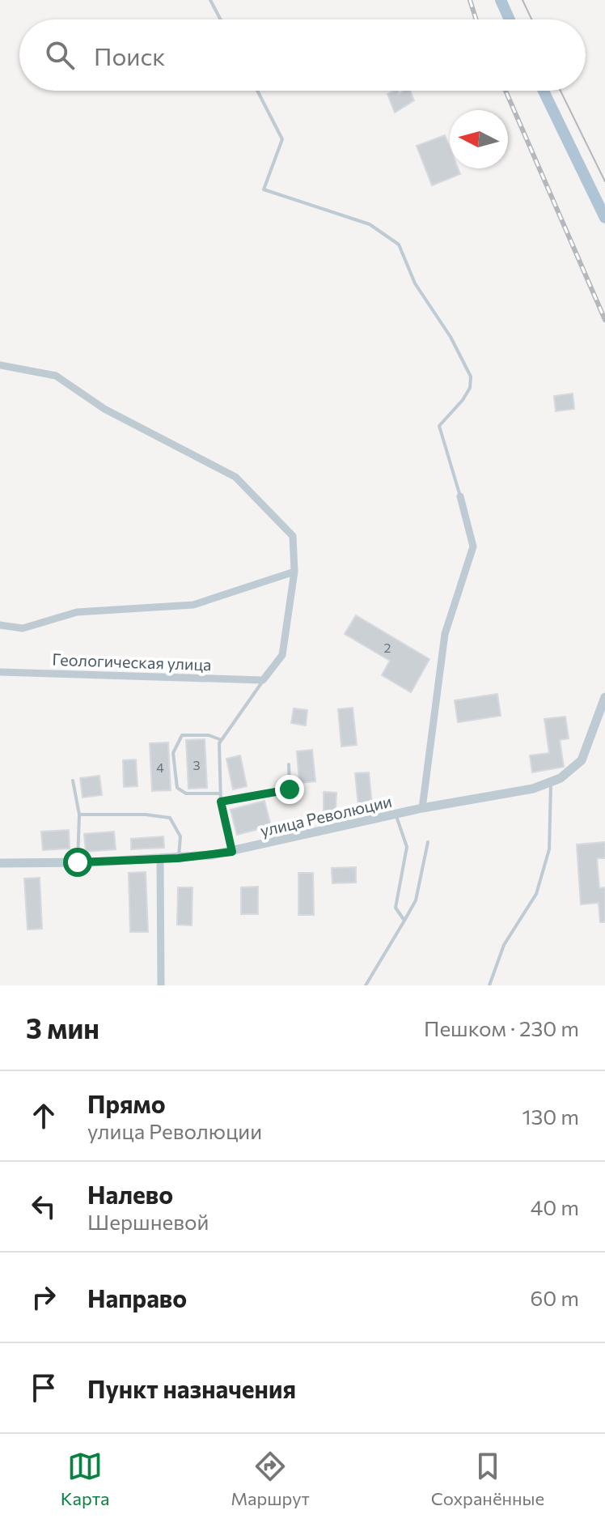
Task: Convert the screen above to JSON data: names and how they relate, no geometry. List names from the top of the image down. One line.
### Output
{"streets":{"street":["Геологическая улица","улица Революции"]},"house_numbers":["2","3","4"],"north":"left","page":{"search":"Поиск","heading":["3 мин","Пешком · 230 m"],"list":[["Прямо","улица Революции","130 m"],["Налево","Шершневой","40 m"],["Направо","60 m"],"Пункт назначения"],"nav":["Карта","Маршрут","Сохранённые"]}}
